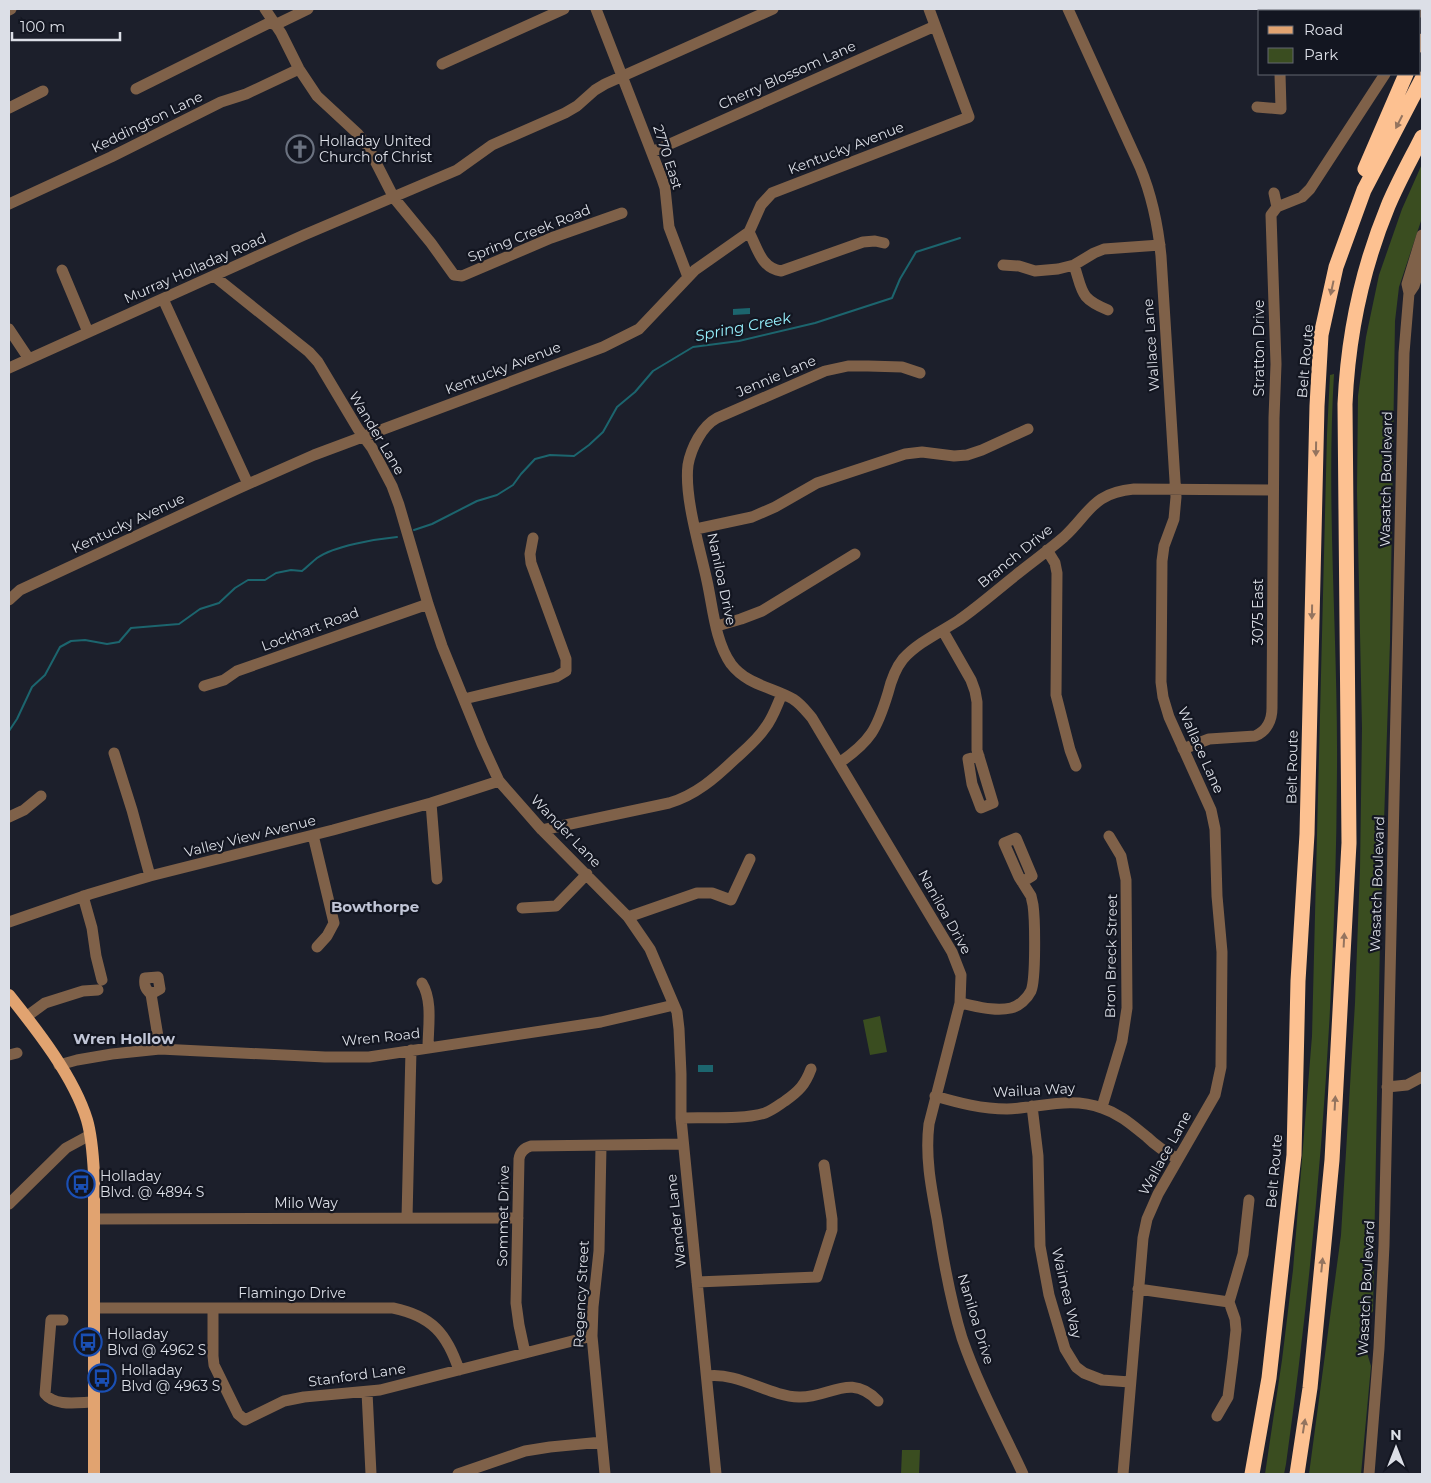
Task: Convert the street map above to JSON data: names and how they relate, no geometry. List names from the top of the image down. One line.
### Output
{"streets":{"highway":["Belt Route"],"street":["Cherry Blossom Lane","Keddington Lane","Kentucky Avenue","2770 East","Spring Creek Road","Murray Holladay Road","Wallace Lane","Stratton Drive","Jennie Lane","Wander Lane","Wasatch Boulevard","Branch Drive","Naniloa Drive","3075 East","Lockhart Road","Valley View Avenue","Bron Breck Street","Wren Road","Wailua Way","Milo Way","Sommet Drive","Flamingo Drive","Waimea Way","Regency Street","Stanford Lane"]},"crossings":[["Cherry Blossom Lane","Kentucky Avenue"],["Cherry Blossom Lane","2770 East"],["Kentucky Avenue","2770 East"],["Kentucky Avenue","Wander Lane"],["2770 East","Murray Holladay Road"],["Spring Creek Road","Murray Holladay Road"],["Murray Holladay Road","Wander Lane"],["Wallace Lane","Branch Drive"],["Wallace Lane","3075 East"],["Wallace Lane","Wailua Way"],["Wallace Lane","Waimea Way"],["Stratton Drive","Branch Drive"],["Stratton Drive","3075 East"],["Jennie Lane","Naniloa Drive"],["Wander Lane","Lockhart Road"],["Wander Lane","Valley View Avenue"],["Wander Lane","Wren Road"],["Wander Lane","Sommet Drive"],["Branch Drive","Naniloa Drive"],["Branch Drive","3075 East"],["Naniloa Drive","Wailua Way"],["Bron Breck Street","Wailua Way"],["Wailua Way","Waimea Way"],["Milo Way","Sommet Drive"],["Sommet Drive","Regency Street"],["Sommet Drive","Stanford Lane"],["Flamingo Drive","Stanford Lane"],["Regency Street","Stanford Lane"]],"districts":["Bowthorpe","Wren Hollow"],"water":["Spring Creek"],"places":{"church":["Holladay United Church of Christ"],"bus stop":["Holladay Blvd. @ 4894 S","Holladay Blvd @ 4962 S","Holladay Blvd @ 4963 S"]},"legend":["Road","Park"],"scale_bar":"100 m","north":"top"}
